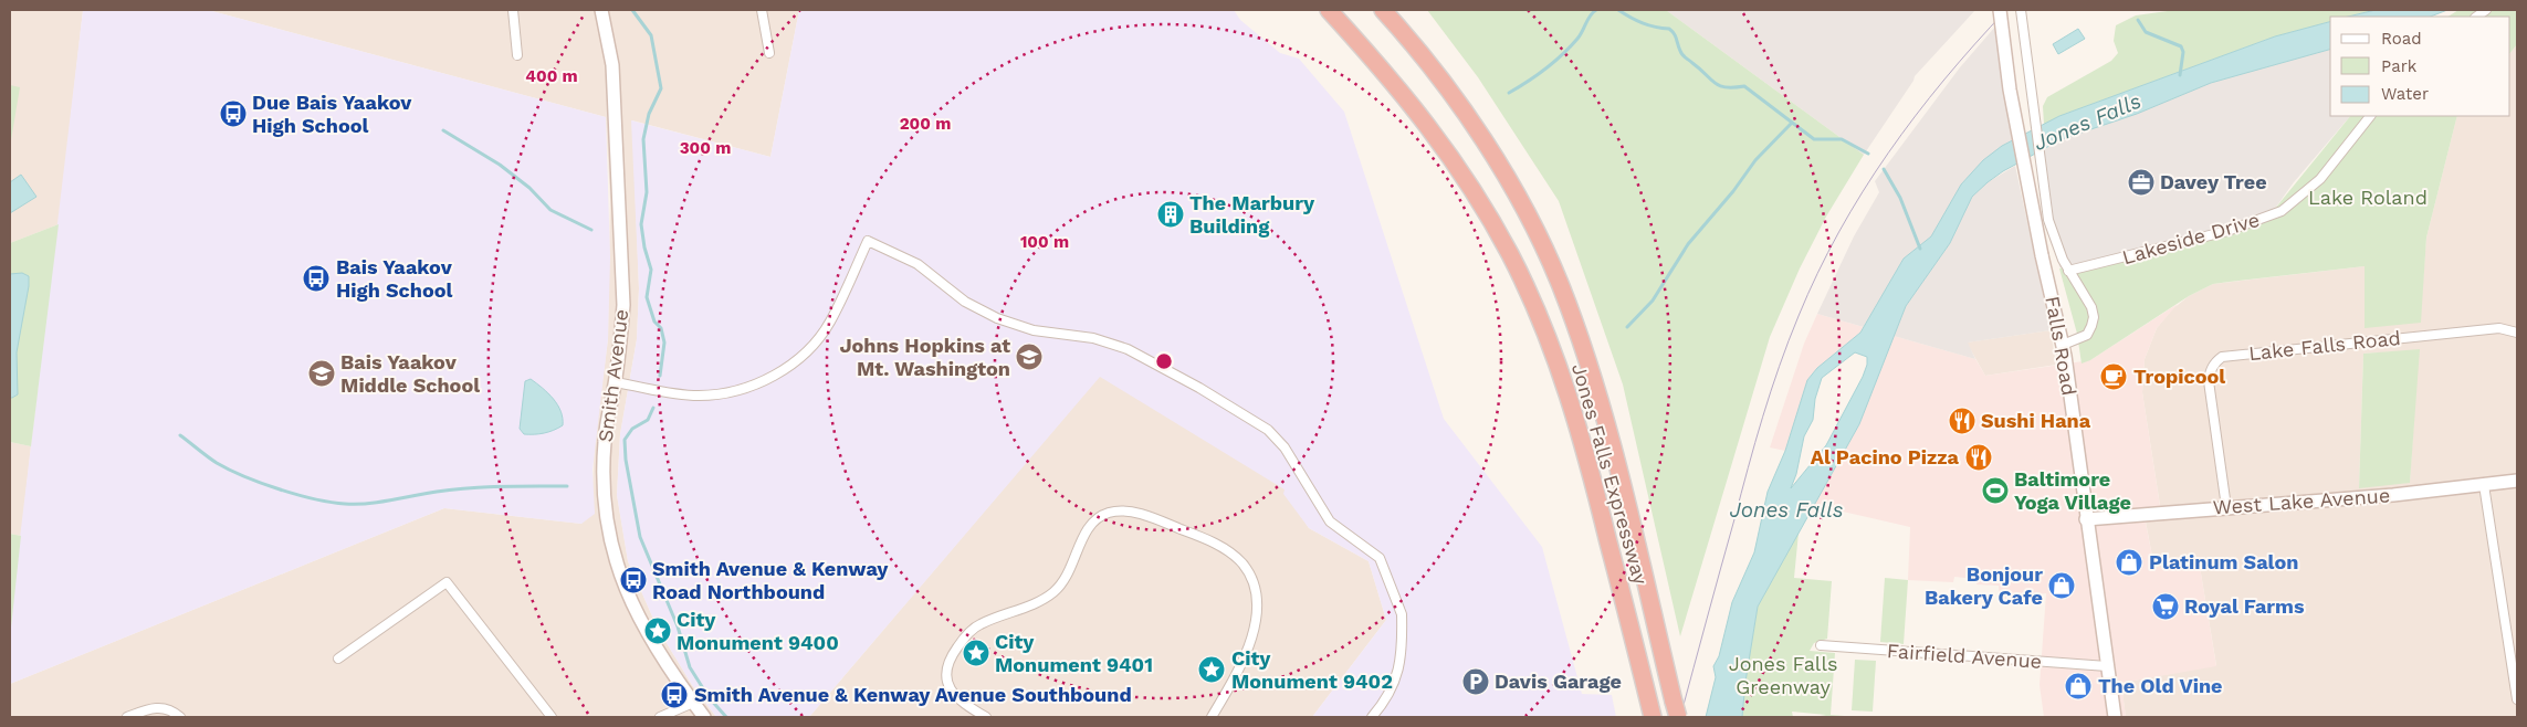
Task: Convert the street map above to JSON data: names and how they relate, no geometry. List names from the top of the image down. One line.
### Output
{"streets":{"highway":["Jones Falls Expressway"],"main road":["Falls Road","Smith Avenue","West Lake Avenue"],"street":["Lakeside Drive","Lake Falls Road","Fairfield Avenue"]},"crossings":[["Falls Road","West Lake Avenue"],["Falls Road","Fairfield Avenue"],["Lake Falls Road","West Lake Avenue"]],"water":["Jones Falls"],"parks":["Lake Roland","Jones Falls Greenway"],"places":{"bus stop":["Due Bais Yaakov High School","Bais Yaakov High School","Smith Avenue & Kenway Road Northbound","Smith Avenue & Kenway Avenue Southbound"],"office":["Davey Tree"],"building":["The Marbury Building"],"school or university":["Johns Hopkins at Mt. Washington","Bais Yaakov Middle School"],"cafe":["Tropicool"],"restaurant":["Sushi Hana","Al Pacino Pizza"],"sports":["Baltimore Yoga Village"],"shop":["Platinum Salon","Bonjour Bakery Cafe","The Old Vine"],"supermarket":["Royal Farms"],"place":["City Monument 9400","City Monument 9401","City Monument 9402"],"parking":["Davis Garage"]},"legend":["Road","Park","Water"],"rings":["400 m","200 m","300 m","100 m"]}
